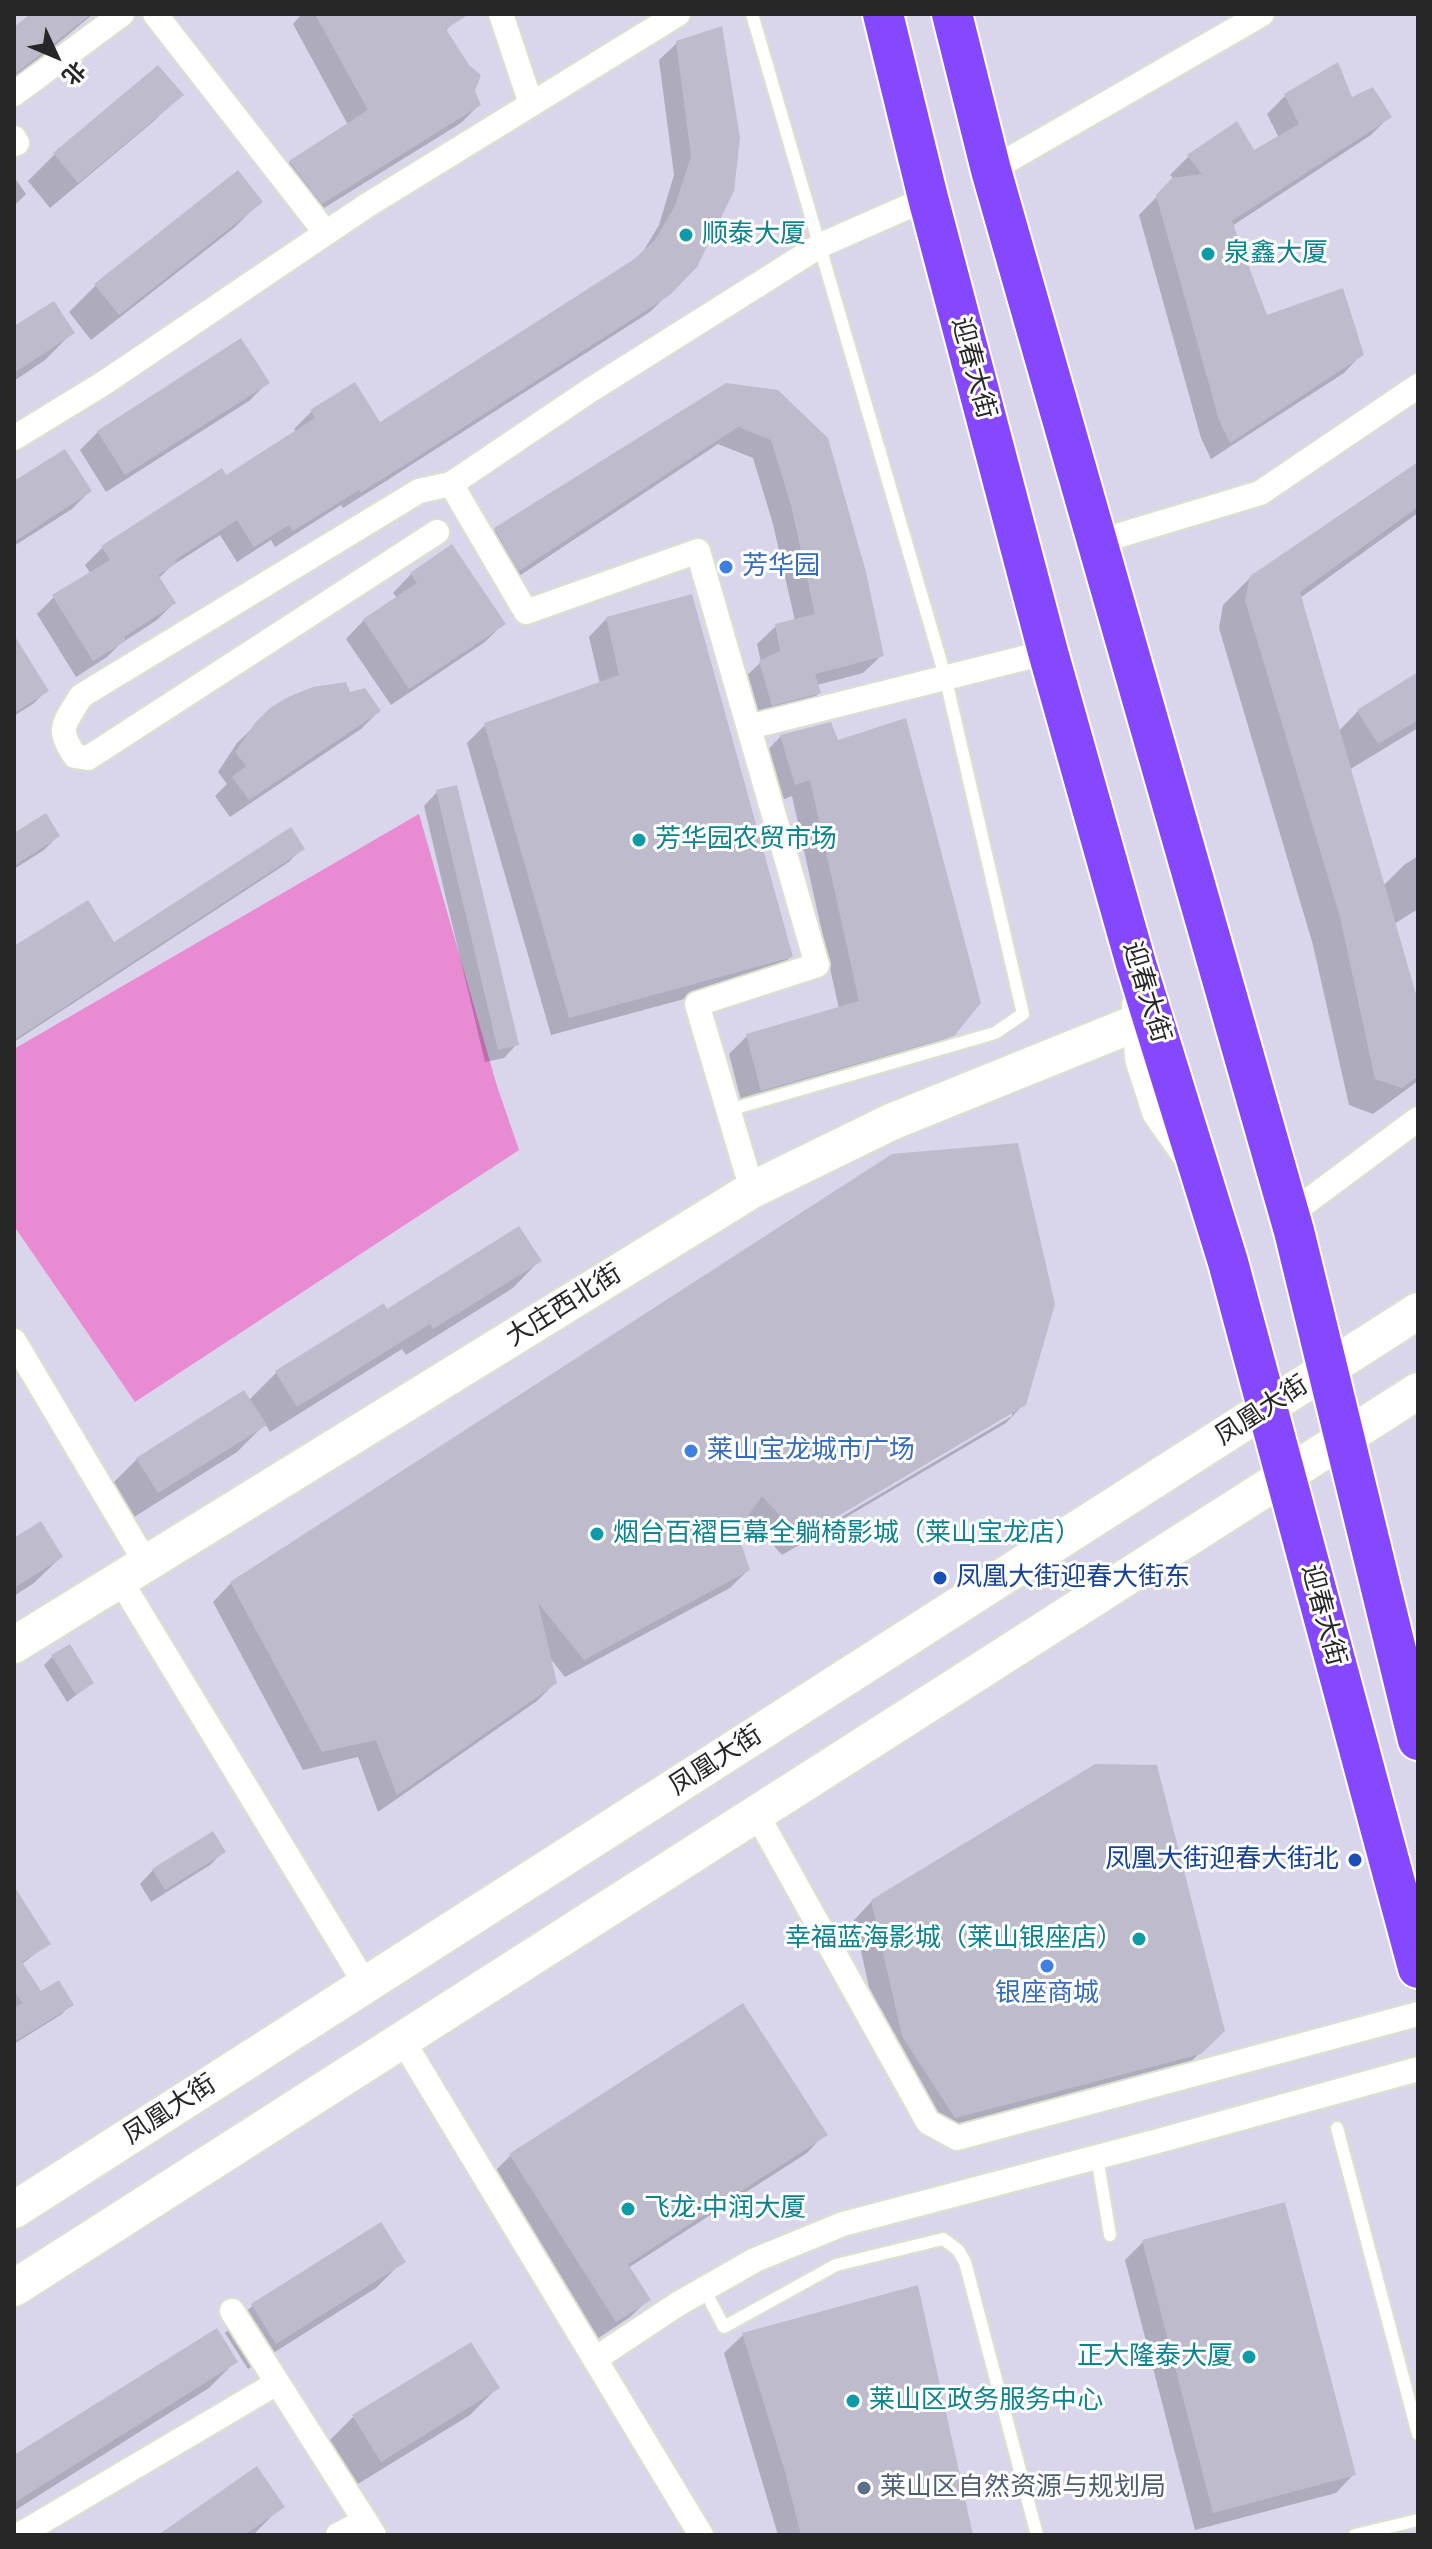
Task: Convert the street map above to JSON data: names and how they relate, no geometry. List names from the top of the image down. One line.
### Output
{"streets":{"main road":["迎春大街","大庄西北街","凤凰大街"]},"crossings":[["迎春大街","凤凰大街"]],"places":["顺泰大厦","泉鑫大厦","芳华园","芳华园农贸市场","莱山宝龙城市广场","烟台百褶巨幕全躺椅影城（莱山宝龙店）","凤凰大街迎春大街东","凤凰大街迎春大街北","幸福蓝海影城（莱山银座店）","银座商城","飞龙·中润大厦","正大隆泰大厦","莱山区政务服务中心","莱山区自然资源与规划局"],"north":"bottom right"}
